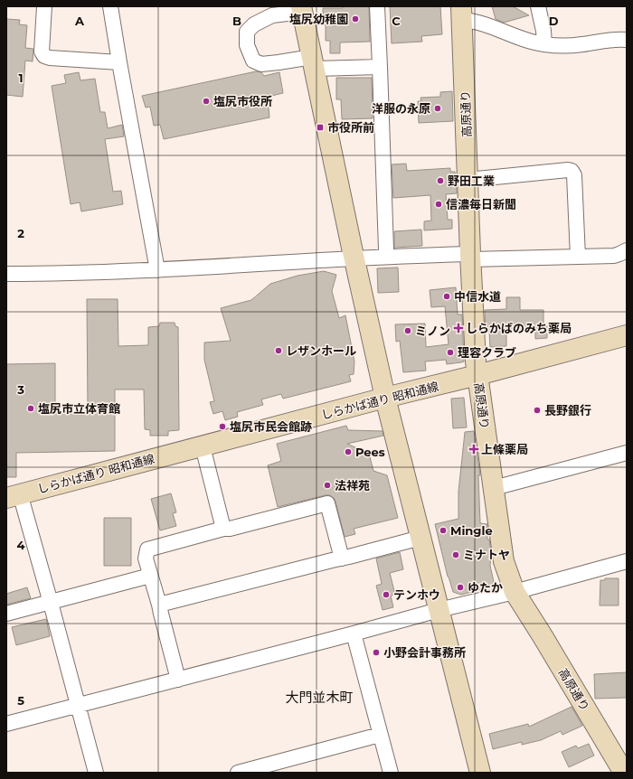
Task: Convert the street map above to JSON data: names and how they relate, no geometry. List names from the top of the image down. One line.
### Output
{"streets":{"street":["高原通り","しらかば通り 昭和通線"]},"crossings":[["高原通り","しらかば通り 昭和通線"]],"districts":["大門並木町"],"places":{"other":["塩尻幼稚園","塩尻市役所","洋服の永原","野田工業","信濃毎日新聞","中信水道","ミノン","レザンホール","理容クラブ","塩尻市立体育館","長野銀行","塩尻市民会館跡","Pees","法祥苑","Mingle","ミナトヤ","ゆたか","テンホウ","小野会計事務所"],"transit":["市役所前"],"health":["しらかばのみち薬局","上條薬局"]},"grid":{"columns":["A","B","C","D"],"rows":["1","2","3","4","5"]}}
